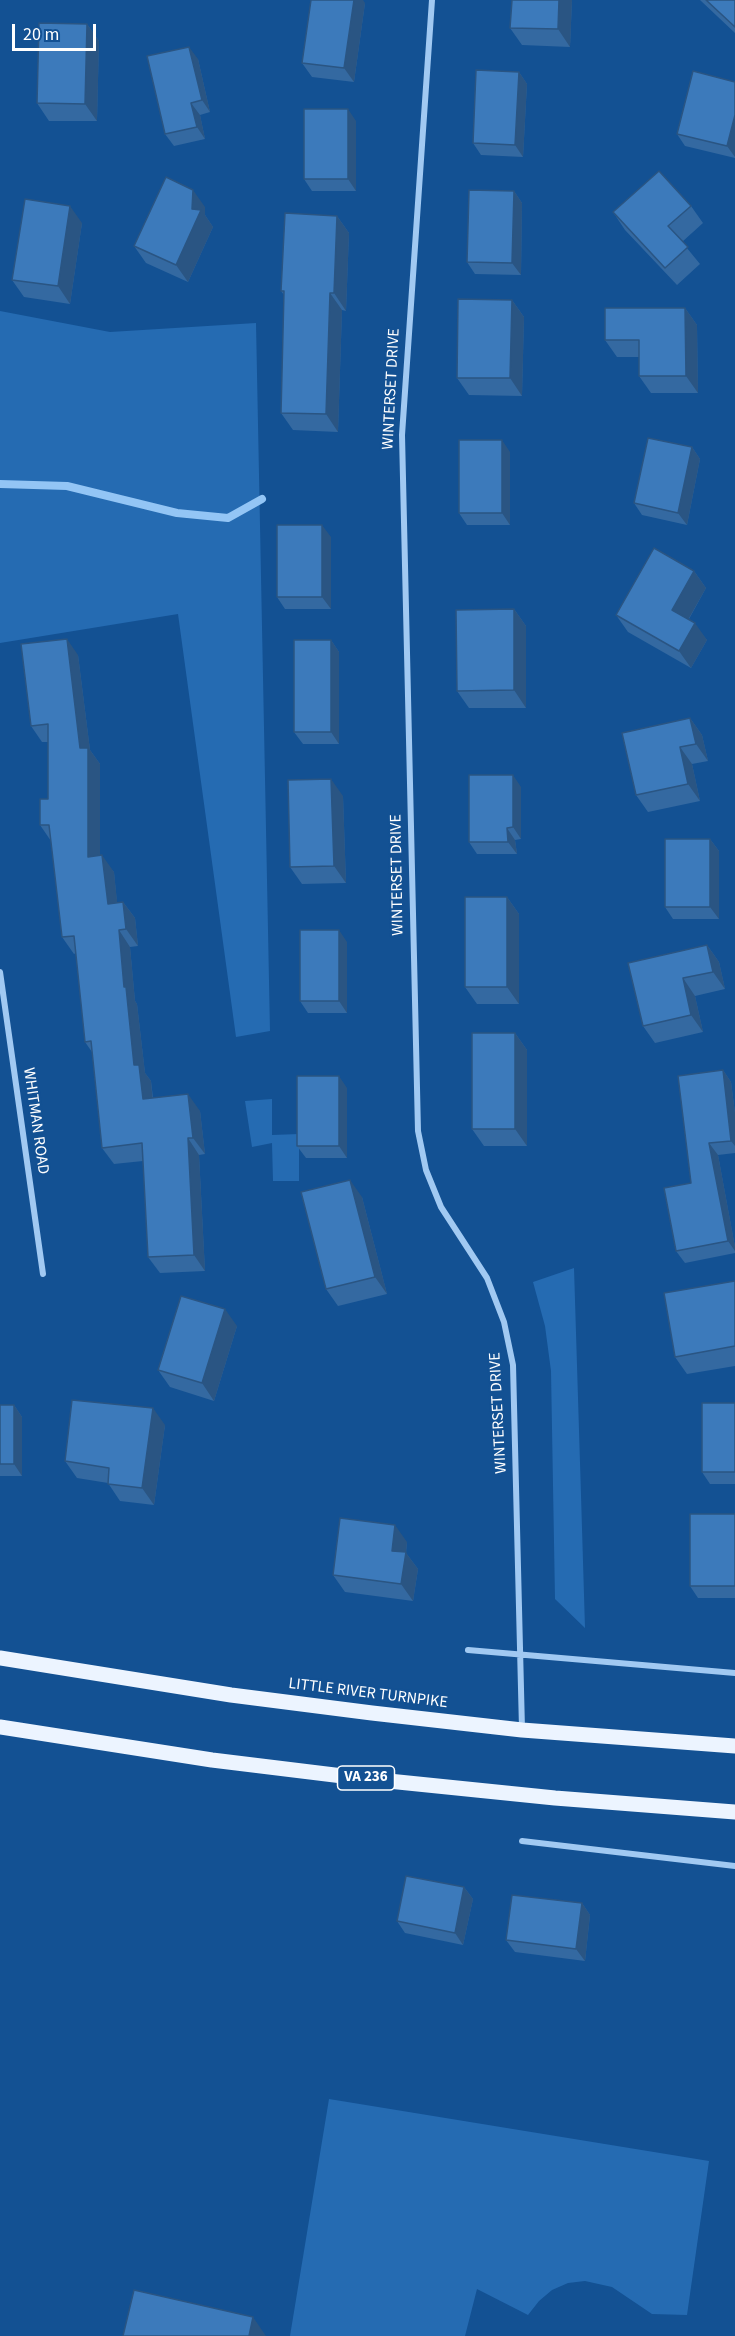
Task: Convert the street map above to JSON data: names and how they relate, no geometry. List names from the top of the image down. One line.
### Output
{"streets":{"main road":["LITTLE RIVER TURNPIKE","VA 236"],"street":["WINTERSET DRIVE","WHITMAN ROAD"]},"crossings":[["WINTERSET DRIVE","LITTLE RIVER TURNPIKE"]],"scale_bar":"20 m"}
